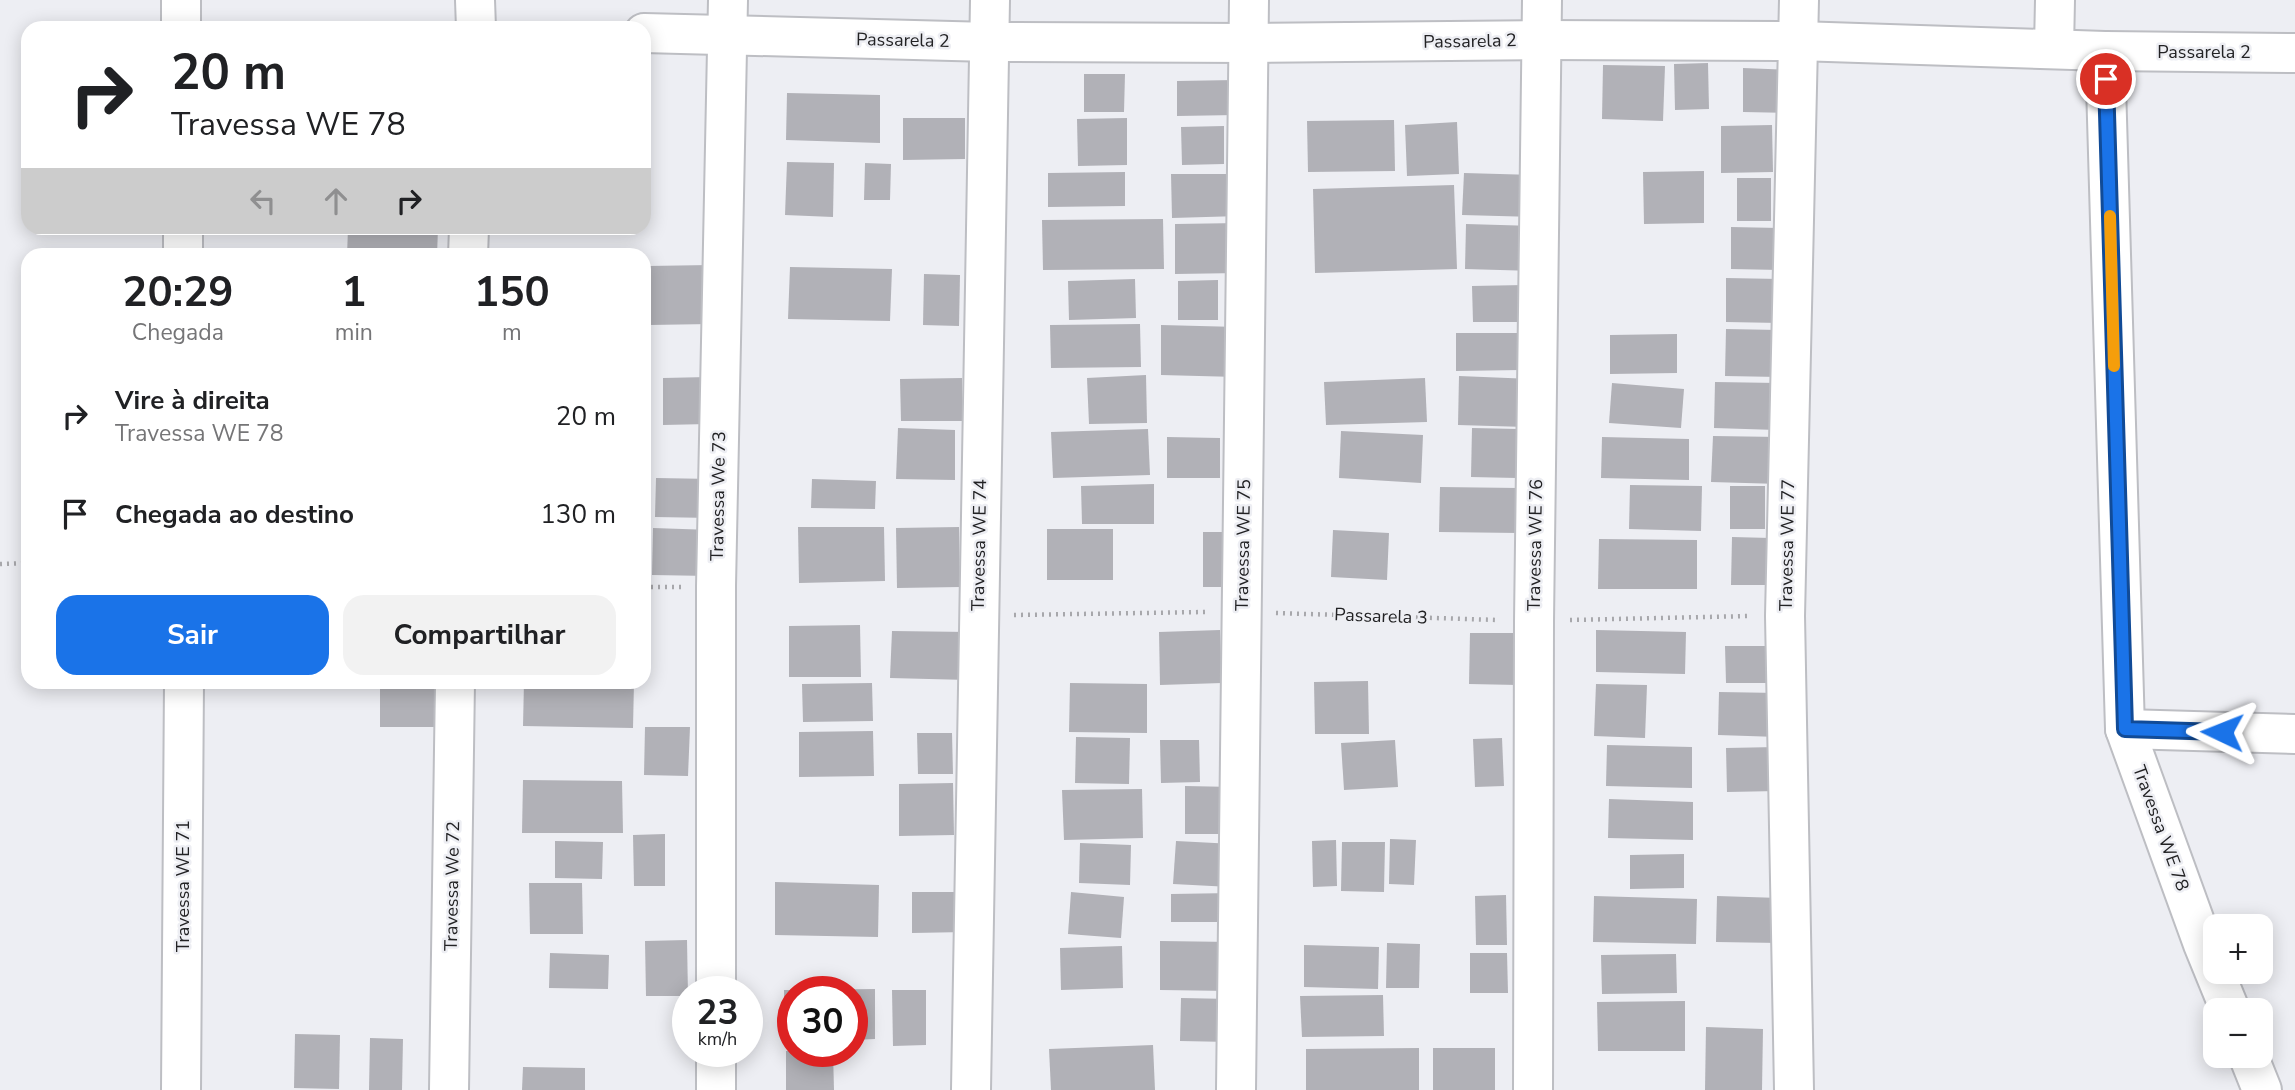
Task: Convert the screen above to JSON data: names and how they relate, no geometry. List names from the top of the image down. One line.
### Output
{"streets":{"street":["Passarela 2","Travessa We 73","Travessa WE 74","Travessa WE 75","Travessa WE 76","Travessa WE 77","Travessa WE 78","Travessa WE 71","Travessa We 72"],"path":["Passarela 3"]},"crossings":[["Passarela 2","Travessa We 73"],["Passarela 2","Travessa WE 74"],["Passarela 2","Travessa WE 75"],["Passarela 2","Travessa WE 76"],["Passarela 2","Travessa WE 77"],["Passarela 2","Travessa WE 78"],["Travessa WE 74","Passarela 3"],["Travessa WE 75","Passarela 3"],["Travessa WE 76","Passarela 3"],["Travessa WE 77","Passarela 3"]],"page":{"turn":["20 m","Travessa WE 78"],"eta":["20:29","Chegada","1","min","150","m"],"list":[{"name":"Vire à direita","note":"Travessa WE 78","value":"20 m"},{"name":"Chegada ao destino","value":"130 m"}],"buttons":["Sair","Compartilhar"],"map_buttons":["+","−"],"speed":"23 km/h","limit":"30"}}
